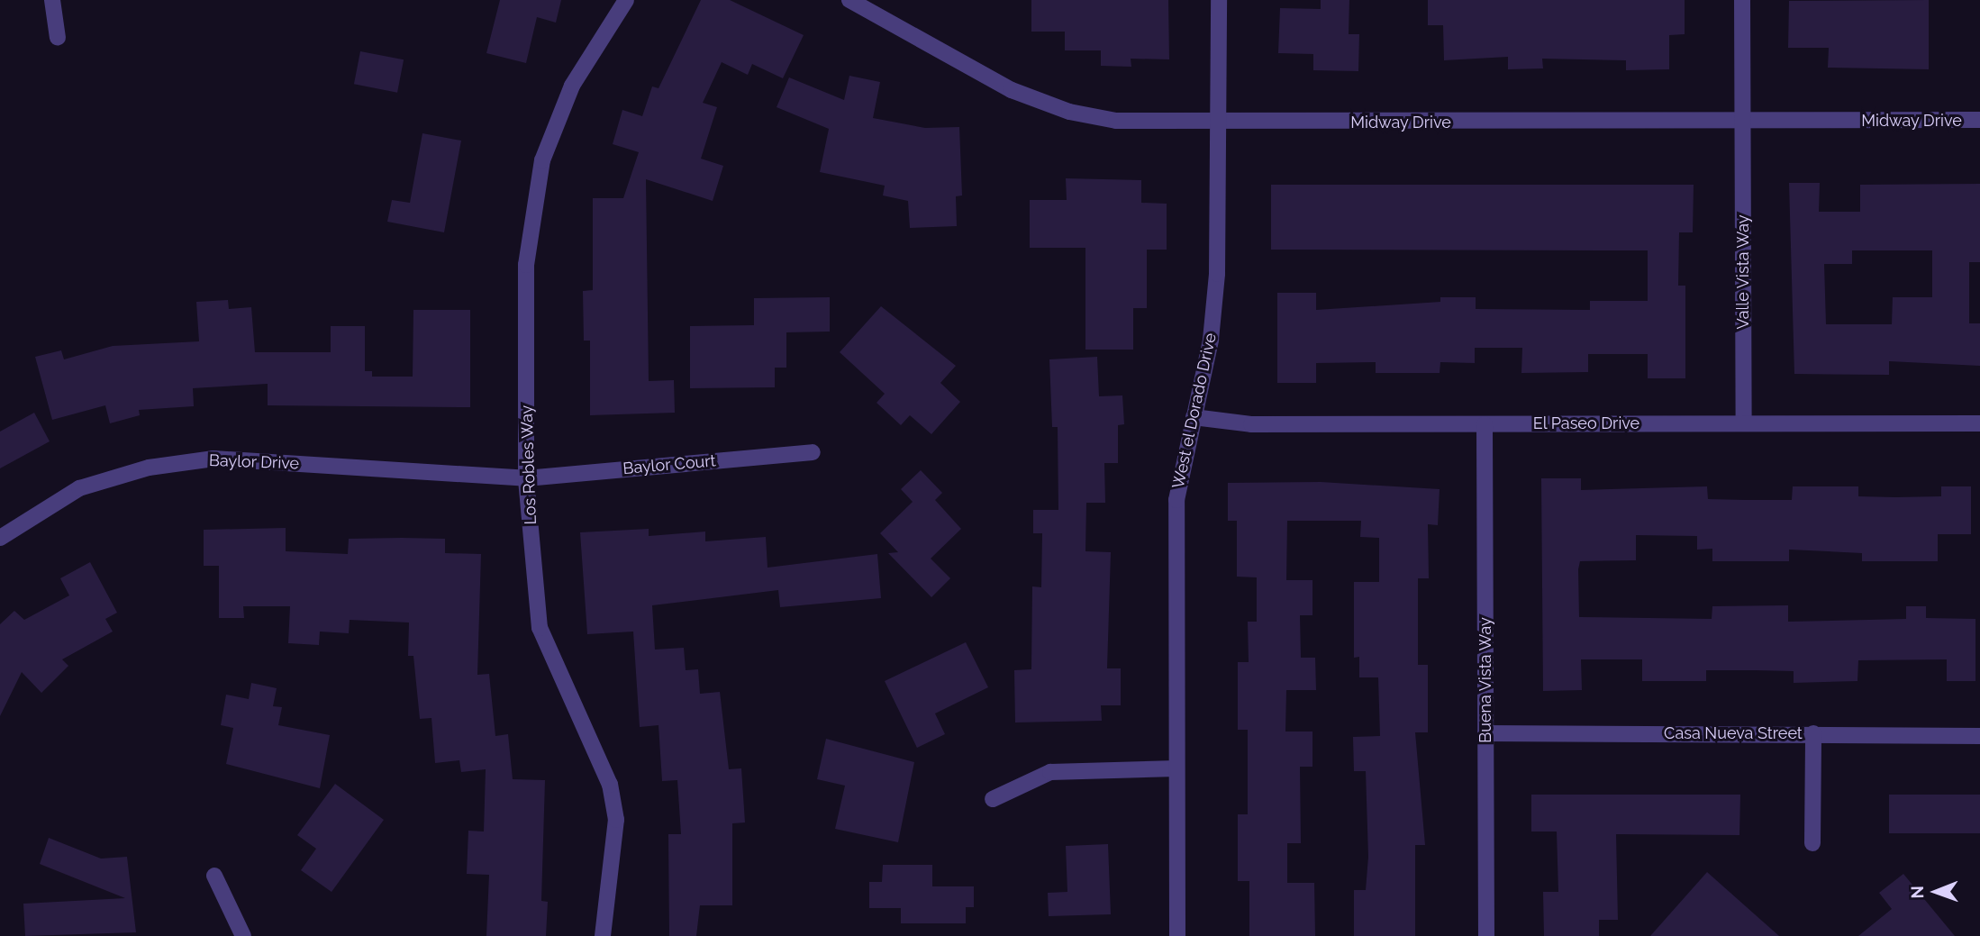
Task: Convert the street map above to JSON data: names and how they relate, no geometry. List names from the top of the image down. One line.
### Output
{"streets":{"street":["Midway Drive","Valle Vista Way","West el Dorado Drive","El Paseo Drive","Baylor Drive","Los Robles Way","Baylor Court","Buena Vista Way","Casa Nueva Street"]},"crossings":[["Midway Drive","Valle Vista Way"],["Midway Drive","West el Dorado Drive"],["Valle Vista Way","El Paseo Drive"],["West el Dorado Drive","El Paseo Drive"],["El Paseo Drive","Buena Vista Way"],["Baylor Drive","Los Robles Way"],["Baylor Drive","Baylor Court"],["Los Robles Way","Baylor Court"],["Buena Vista Way","Casa Nueva Street"]],"north":"left"}
